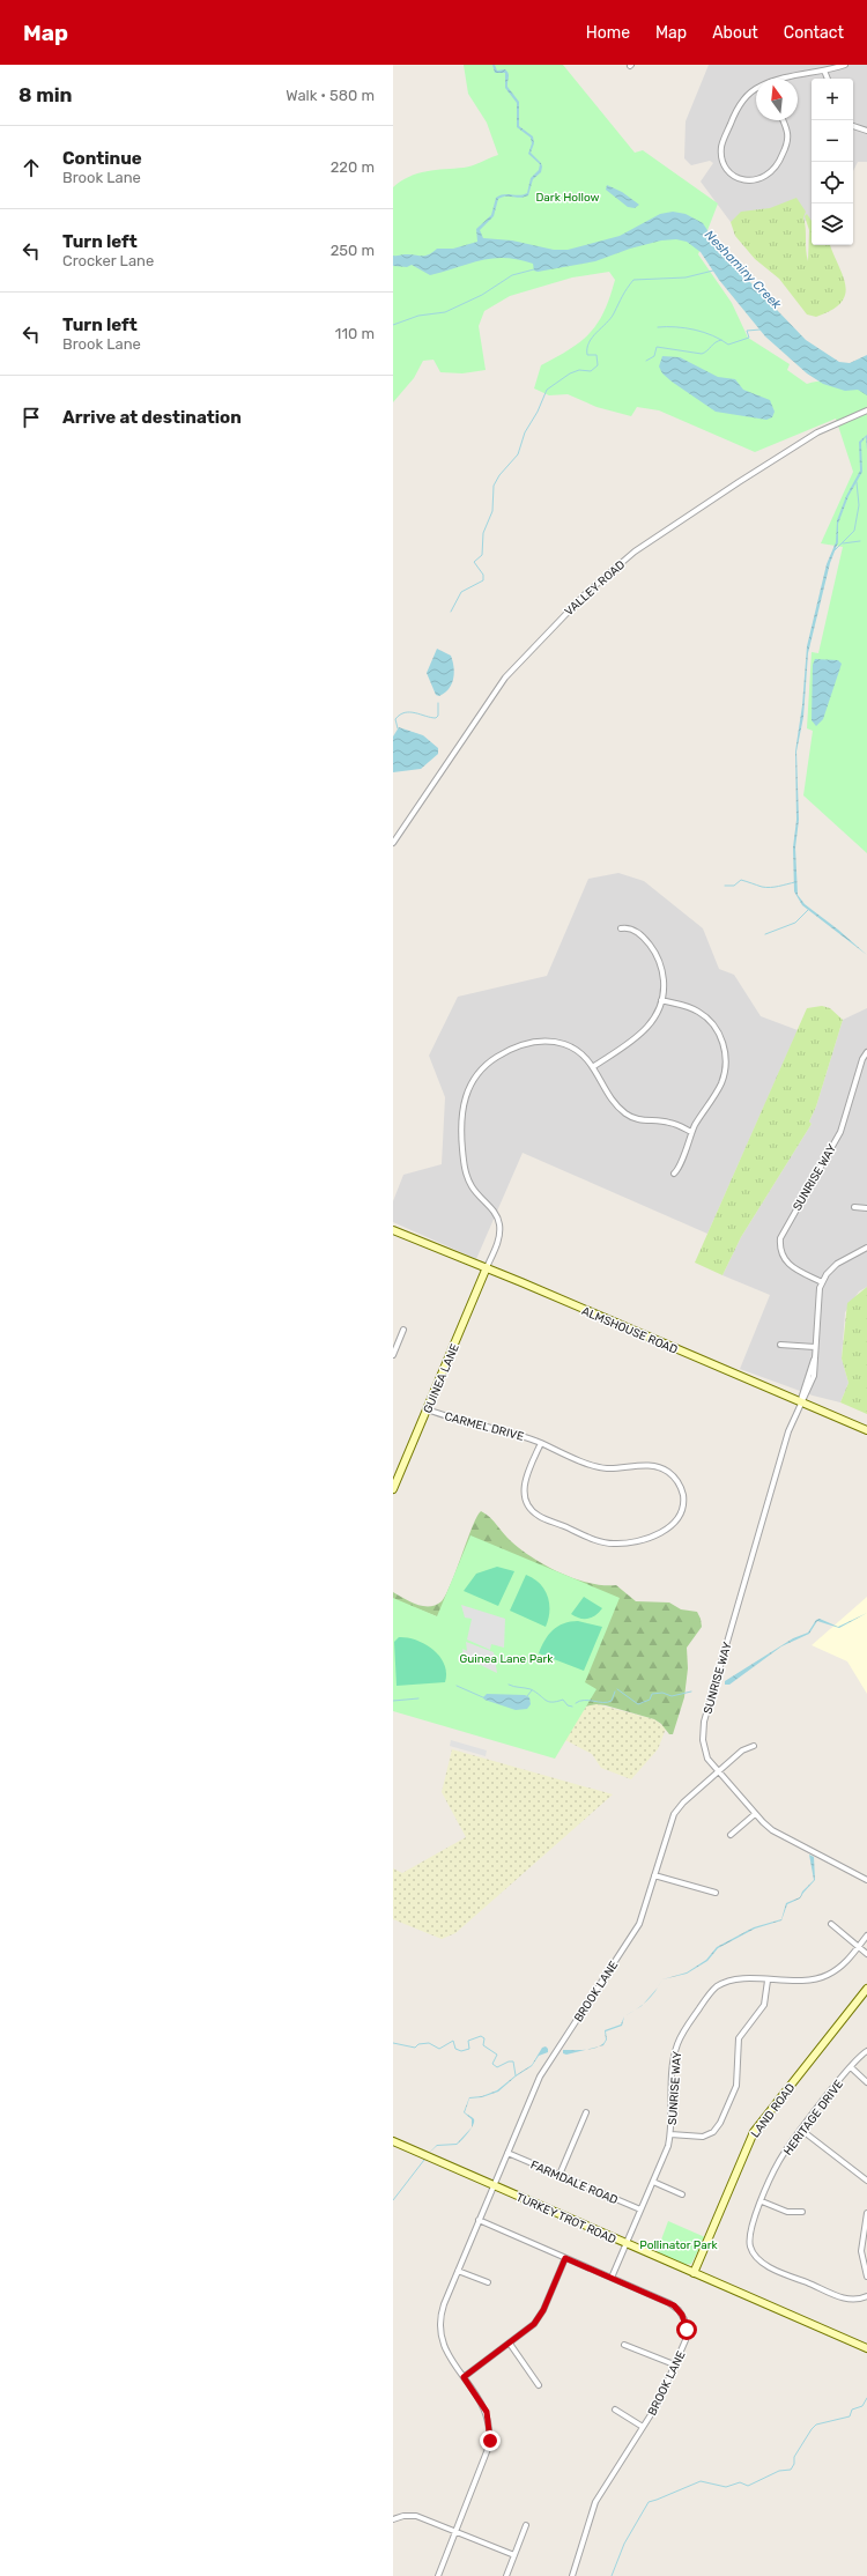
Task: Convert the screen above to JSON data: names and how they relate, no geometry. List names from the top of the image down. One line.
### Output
{"streets":{"street":["VALLEY ROAD","SUNRISE WAY","ALMSHOUSE ROAD","GUINEA LANE","CARMEL DRIVE","BROOK LANE","LAND ROAD","HERITAGE DRIVE","FARMDALE ROAD","TURKEY TROT ROAD"]},"crossings":[["SUNRISE WAY","ALMSHOUSE ROAD"],["SUNRISE WAY","BROOK LANE"],["SUNRISE WAY","FARMDALE ROAD"],["SUNRISE WAY","TURKEY TROT ROAD"],["ALMSHOUSE ROAD","GUINEA LANE"],["GUINEA LANE","CARMEL DRIVE"],["BROOK LANE","FARMDALE ROAD"],["BROOK LANE","TURKEY TROT ROAD"],["LAND ROAD","TURKEY TROT ROAD"]],"water":["Neshaminy Creek"],"parks":["Dark Hollow","Guinea Lane Park","Pollinator Park"],"north":"top","page":{"header":"Map","nav":["Home","Map","About","Contact"],"heading":["8 min","Walk · 580 m"],"map_buttons":["+","−"],"list":[["Continue","Brook Lane","220 m"],["Turn left","Crocker Lane","250 m"],["Turn left","Brook Lane","110 m"],"Arrive at destination"]}}
